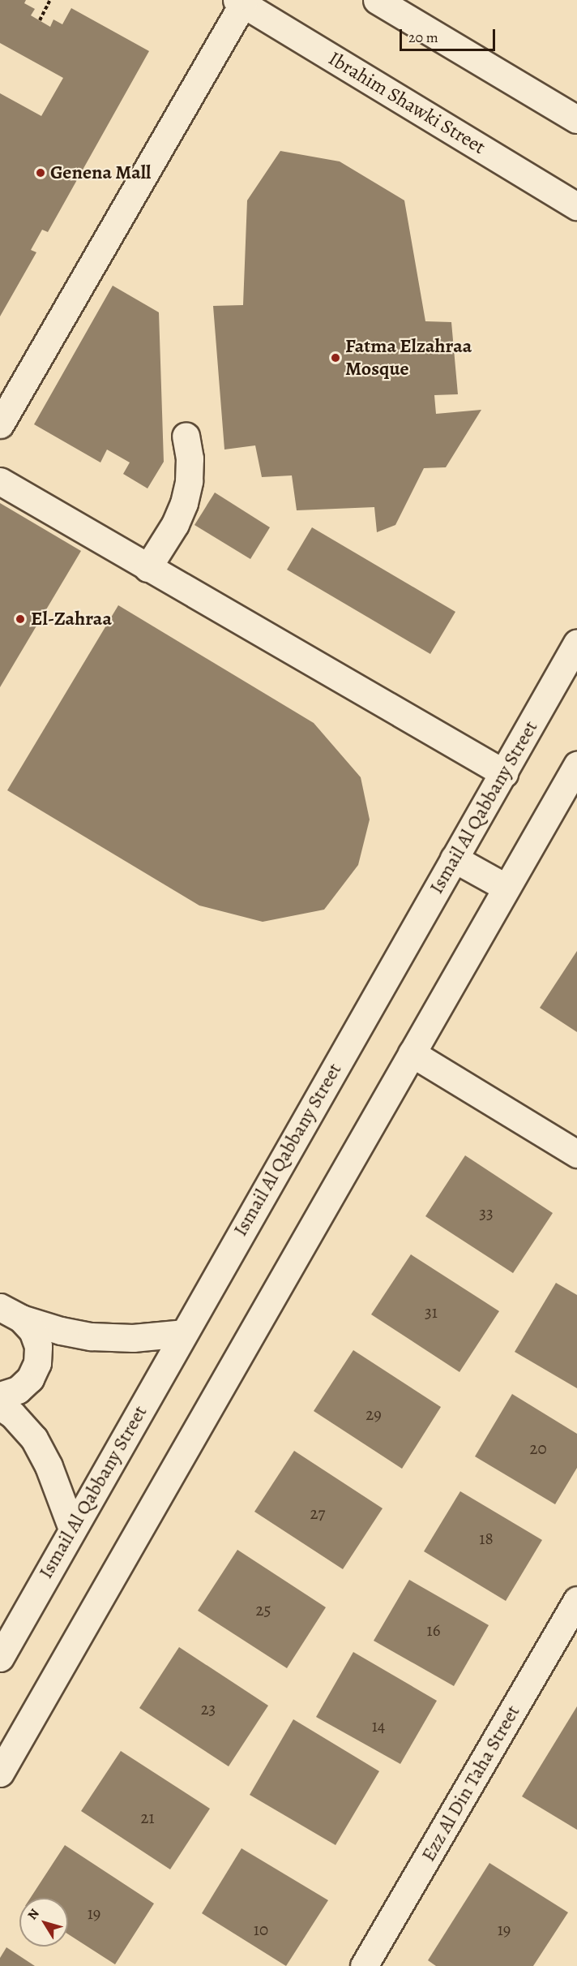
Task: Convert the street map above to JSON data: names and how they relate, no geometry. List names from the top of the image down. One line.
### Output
{"streets":{"street":["Ibrahim Shawki Street","Ismail Al Qabbany Street","Ezz Al Din Taha Street"]},"places":["Genena Mall","Fatma Elzahraa Mosque","El-Zahraa"],"house_numbers":["33","31","29","20","27","18","25","16","23","14","21","19","10","19"],"scale_bar":"20 m","north":"top left"}
